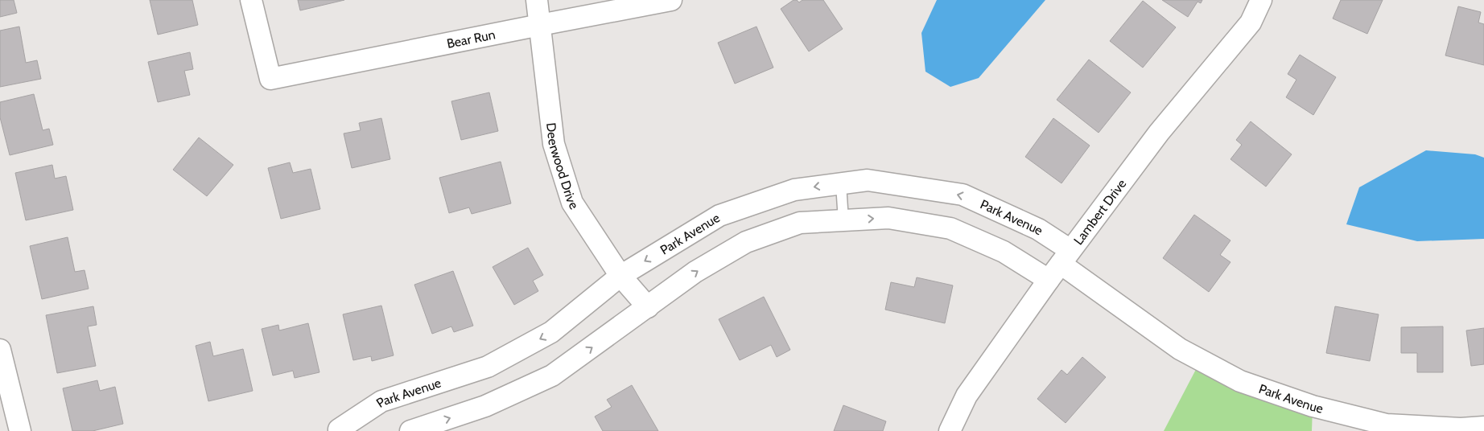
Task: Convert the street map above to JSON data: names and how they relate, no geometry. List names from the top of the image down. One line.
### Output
{"streets":{"street":["Bear Run","Deerwood Drive","Lambert Drive","Park Avenue"]},"crossings":[["Bear Run","Deerwood Drive"],["Deerwood Drive","Park Avenue"],["Lambert Drive","Park Avenue"]]}
